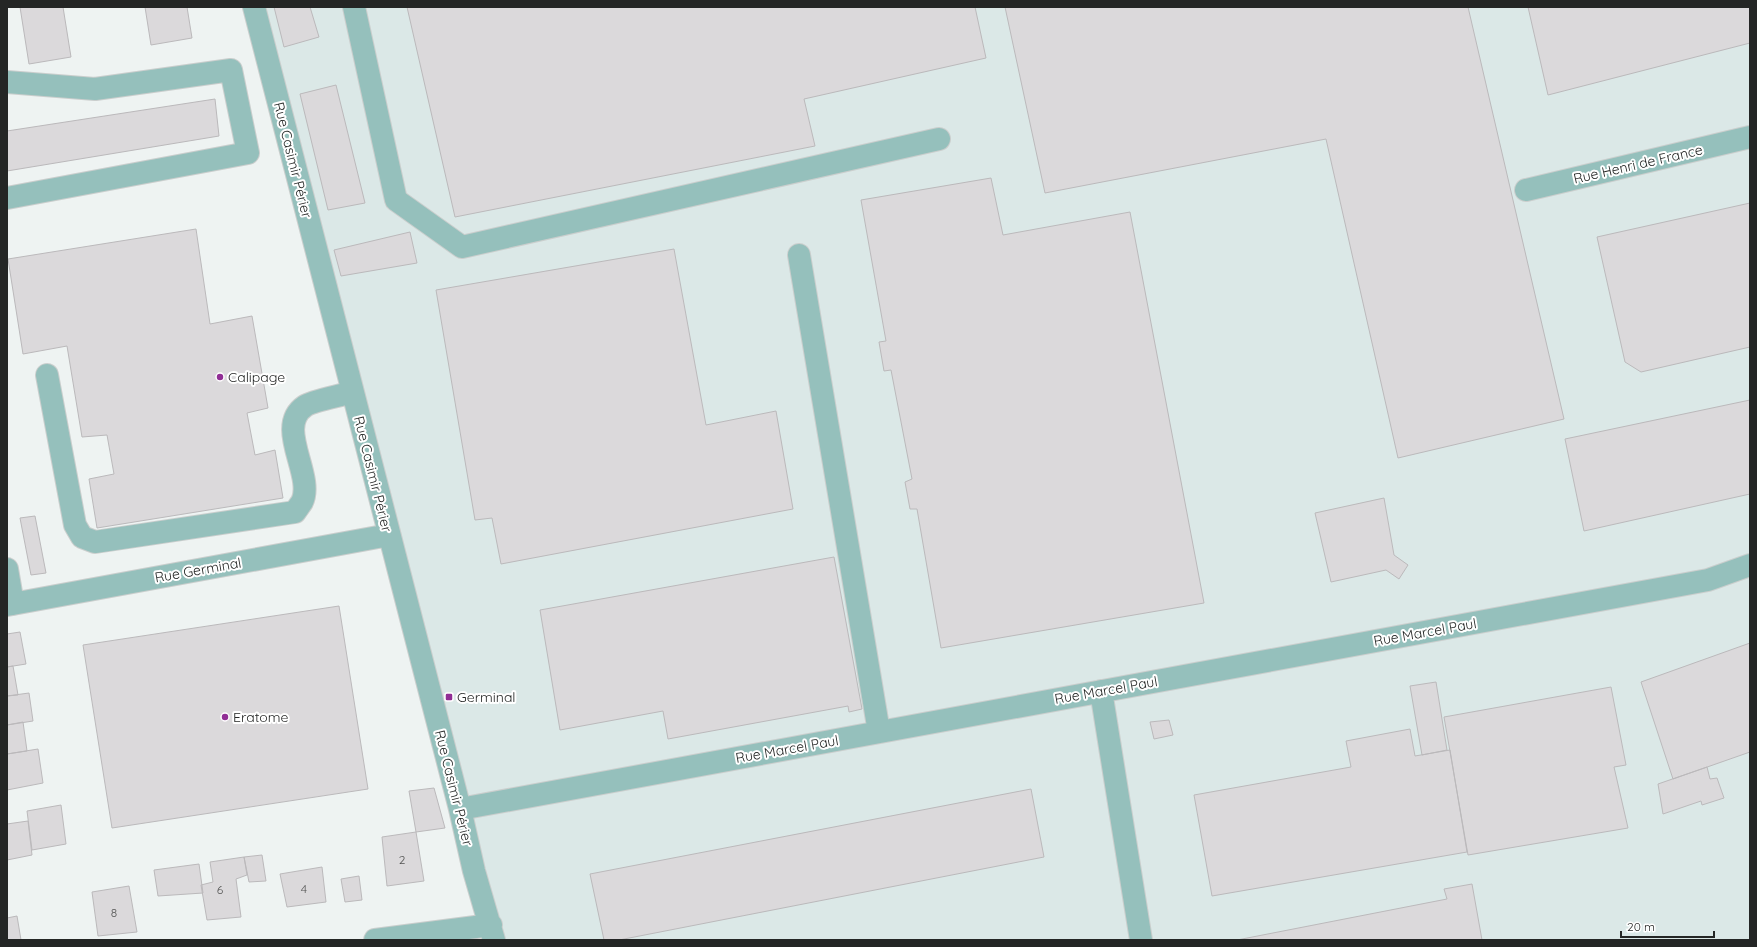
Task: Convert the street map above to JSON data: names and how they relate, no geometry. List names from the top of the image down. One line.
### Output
{"streets":{"street":["Rue Casimir Périer","Rue Henri de France","Rue Germinal","Rue Marcel Paul"]},"crossings":[["Rue Casimir Périer","Rue Germinal"],["Rue Casimir Périer","Rue Marcel Paul"]],"places":{"other":["Calipage","Eratome"],"transit":["Germinal"]},"house_numbers":["2","4","6","8"],"scale_bar":"20 m"}
